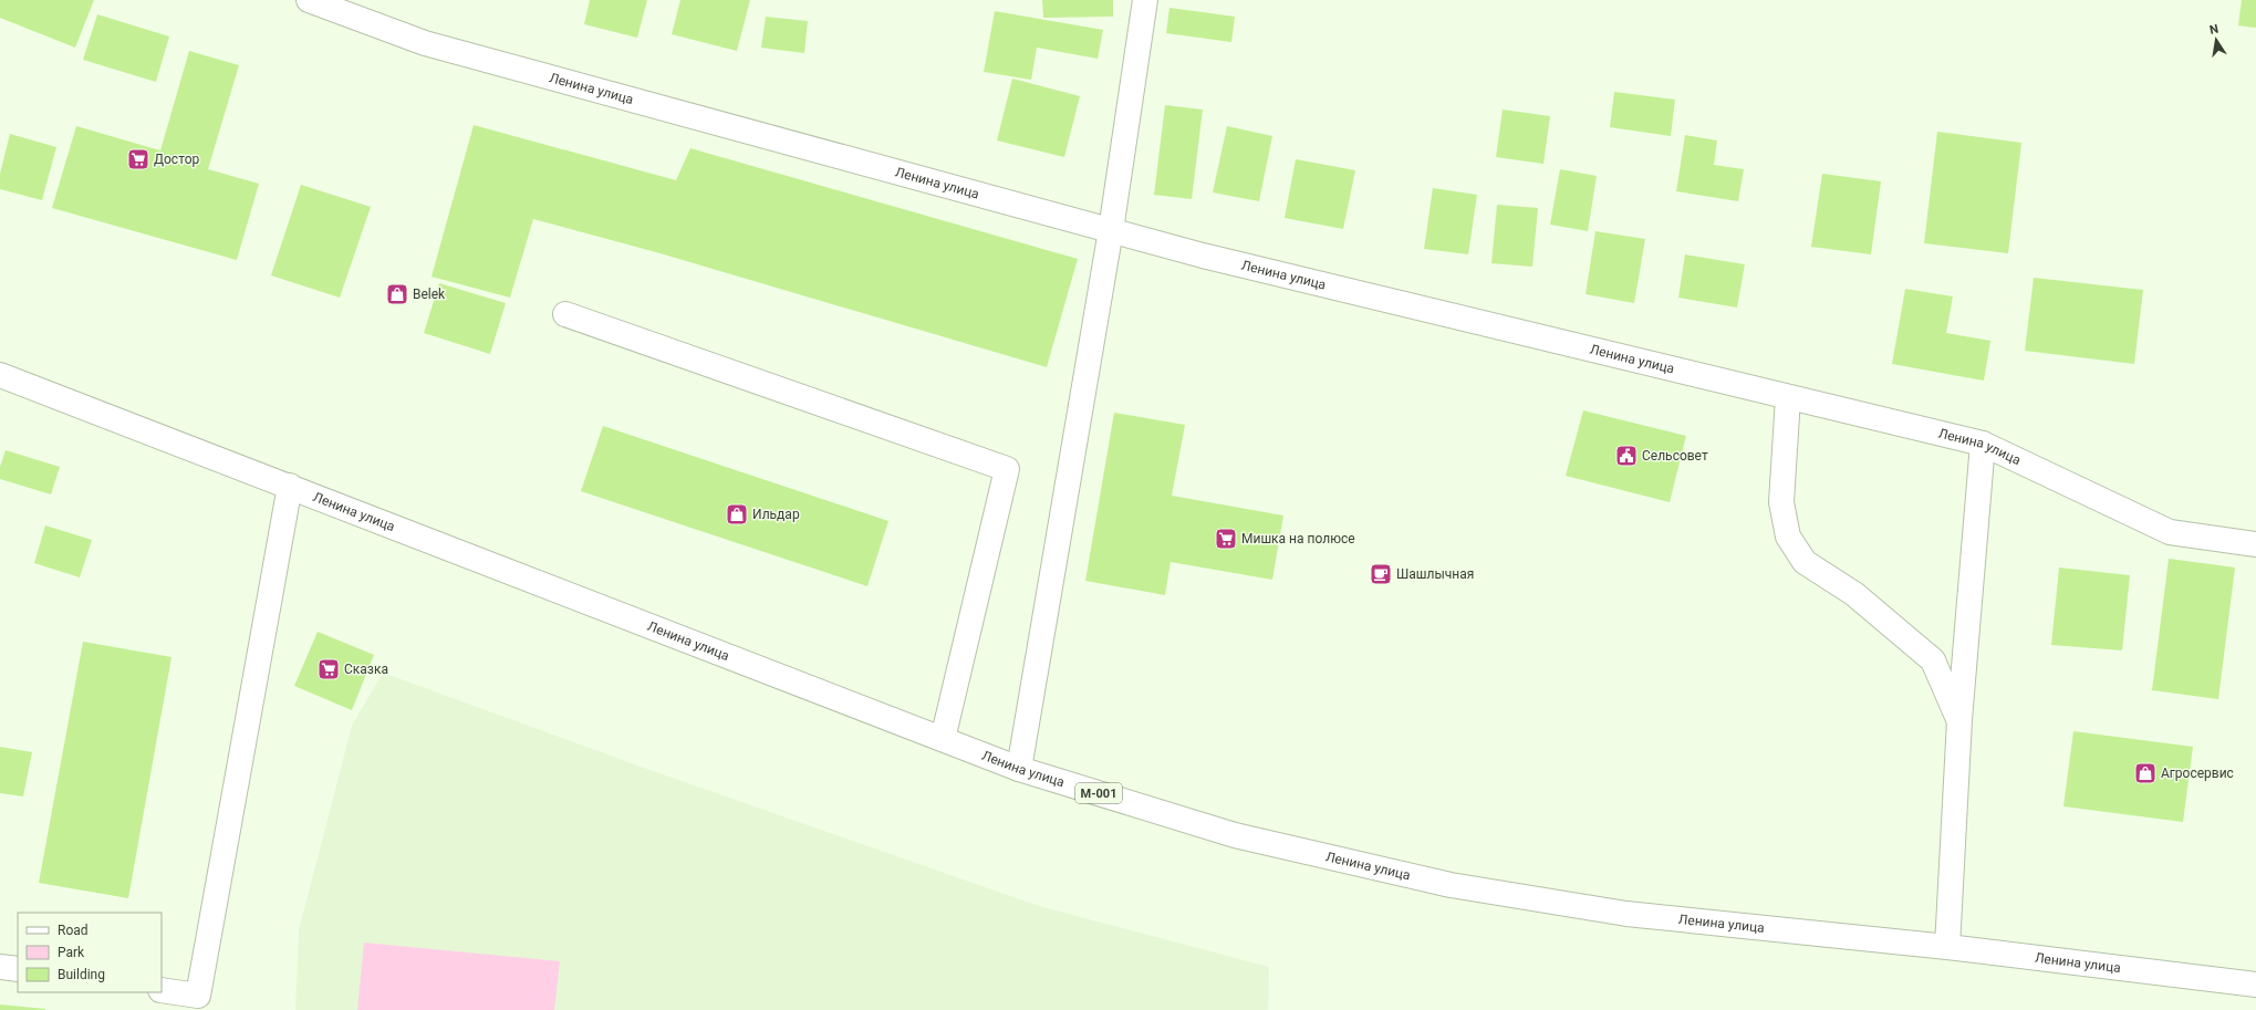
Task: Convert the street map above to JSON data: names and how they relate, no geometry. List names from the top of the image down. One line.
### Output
{"streets":{"street":["Ленина улица","М-001"]},"places":{"supermarket":["Достор","Мишка на полюсе","Сказка"],"shop":["Belek","Ильдар","Агросервис"],"public building":["Сельсовет"],"cafe":["Шашлычная"]},"legend":["Road","Park","Building"],"north":"top"}
